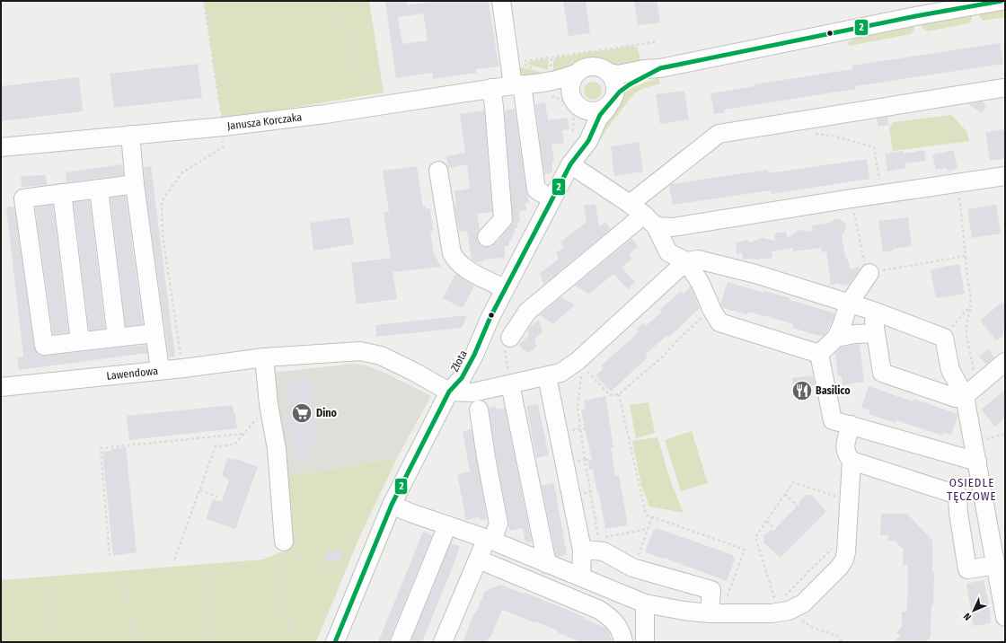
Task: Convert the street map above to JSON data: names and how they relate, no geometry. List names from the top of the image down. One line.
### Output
{"streets":{"street":["Janusza Korczaka","Złota","Lawendowa"]},"crossings":[["Janusza Korczaka","Złota"],["Złota","Lawendowa"]],"districts":["OSIEDLE TĘCZOWE"],"places":{"restaurant":["Basilico"],"supermarket":["Dino"]},"lines":["transit line 2"],"north":"bottom left"}
